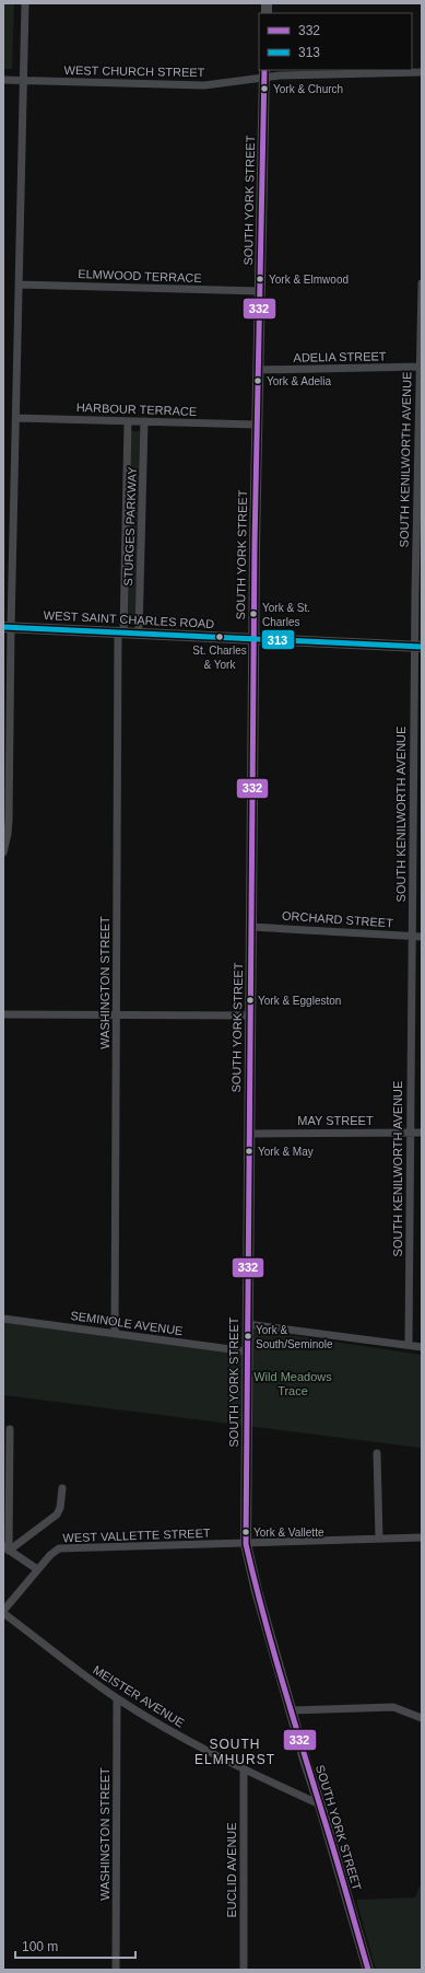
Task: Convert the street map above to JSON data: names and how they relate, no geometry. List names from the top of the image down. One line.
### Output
{"streets":{"main road":["SOUTH YORK STREET","WEST SAINT CHARLES ROAD"],"street":["WEST CHURCH STREET","ELMWOOD TERRACE","ADELIA STREET","HARBOUR TERRACE","SOUTH KENILWORTH AVENUE","STURGES PARKWAY","ORCHARD STREET","WASHINGTON STREET","MAY STREET","SEMINOLE AVENUE","WEST VALLETTE STREET","MEISTER AVENUE","EUCLID AVENUE"]},"crossings":[["WEST CHURCH STREET","SOUTH YORK STREET"],["SOUTH YORK STREET","ELMWOOD TERRACE"],["SOUTH YORK STREET","ADELIA STREET"],["SOUTH YORK STREET","HARBOUR TERRACE"],["SOUTH YORK STREET","WEST SAINT CHARLES ROAD"],["SOUTH YORK STREET","ORCHARD STREET"],["SOUTH YORK STREET","MAY STREET"],["SOUTH YORK STREET","SEMINOLE AVENUE"],["SOUTH YORK STREET","WEST VALLETTE STREET"],["SOUTH YORK STREET","MEISTER AVENUE"],["ADELIA STREET","SOUTH KENILWORTH AVENUE"],["HARBOUR TERRACE","STURGES PARKWAY"],["SOUTH KENILWORTH AVENUE","WEST SAINT CHARLES ROAD"],["SOUTH KENILWORTH AVENUE","ORCHARD STREET"],["SOUTH KENILWORTH AVENUE","MAY STREET"],["STURGES PARKWAY","WEST SAINT CHARLES ROAD"],["STURGES PARKWAY","WASHINGTON STREET"],["WEST SAINT CHARLES ROAD","WASHINGTON STREET"],["WASHINGTON STREET","SEMINOLE AVENUE"],["WASHINGTON STREET","MEISTER AVENUE"],["WEST VALLETTE STREET","MEISTER AVENUE"],["MEISTER AVENUE","EUCLID AVENUE"]],"districts":["SOUTH ELMHURST"],"parks":["Wild Meadows Trace"],"places":["York & Church","York & Elmwood","York & Adelia","York & St. Charles","St. Charles & York","York & Eggleston","York & May","York & South/Seminole","York & Vallette"],"lines":["transit line 332","transit line 313"],"legend":["332","313"],"scale_bar":"100 m"}
